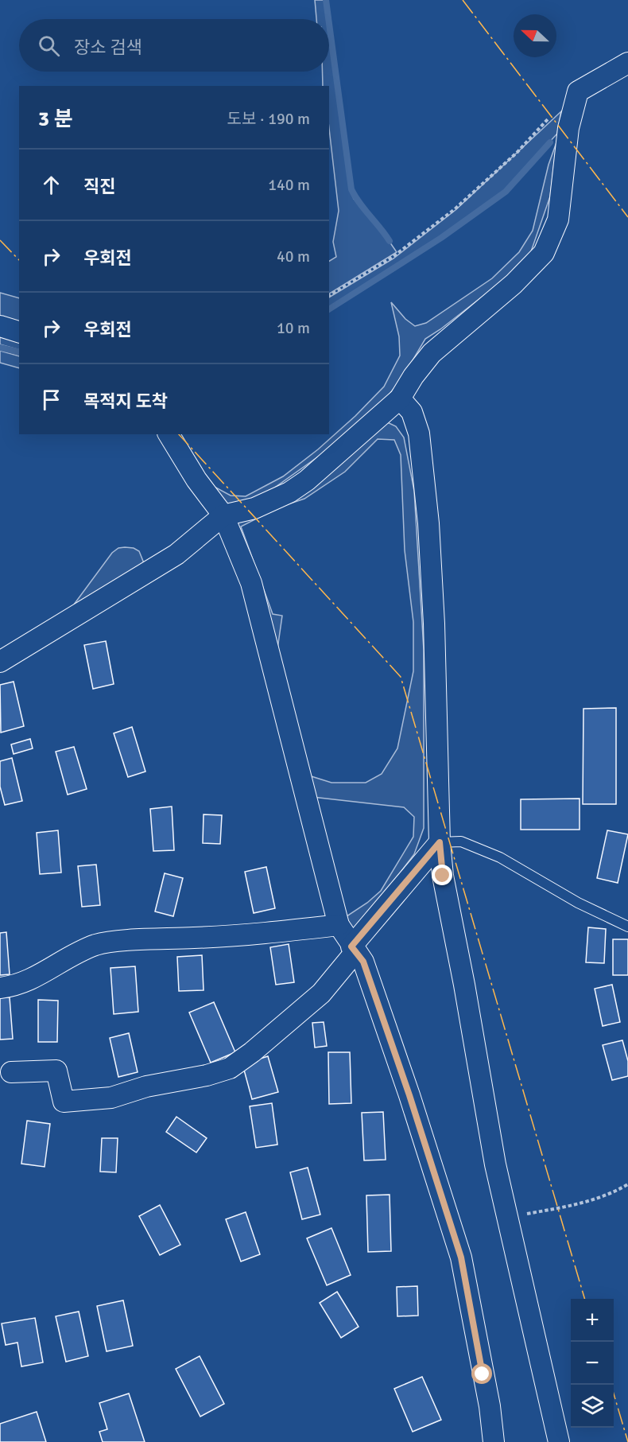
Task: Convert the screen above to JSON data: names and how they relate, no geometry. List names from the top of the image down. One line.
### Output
{"north":"left","page":{"search":"장소 검색","heading":["3 분","도보 · 190 m"],"list":[["직진","140 m"],["우회전","40 m"],["우회전","10 m"],"목적지 도착"],"map_buttons":["+","−"]}}
